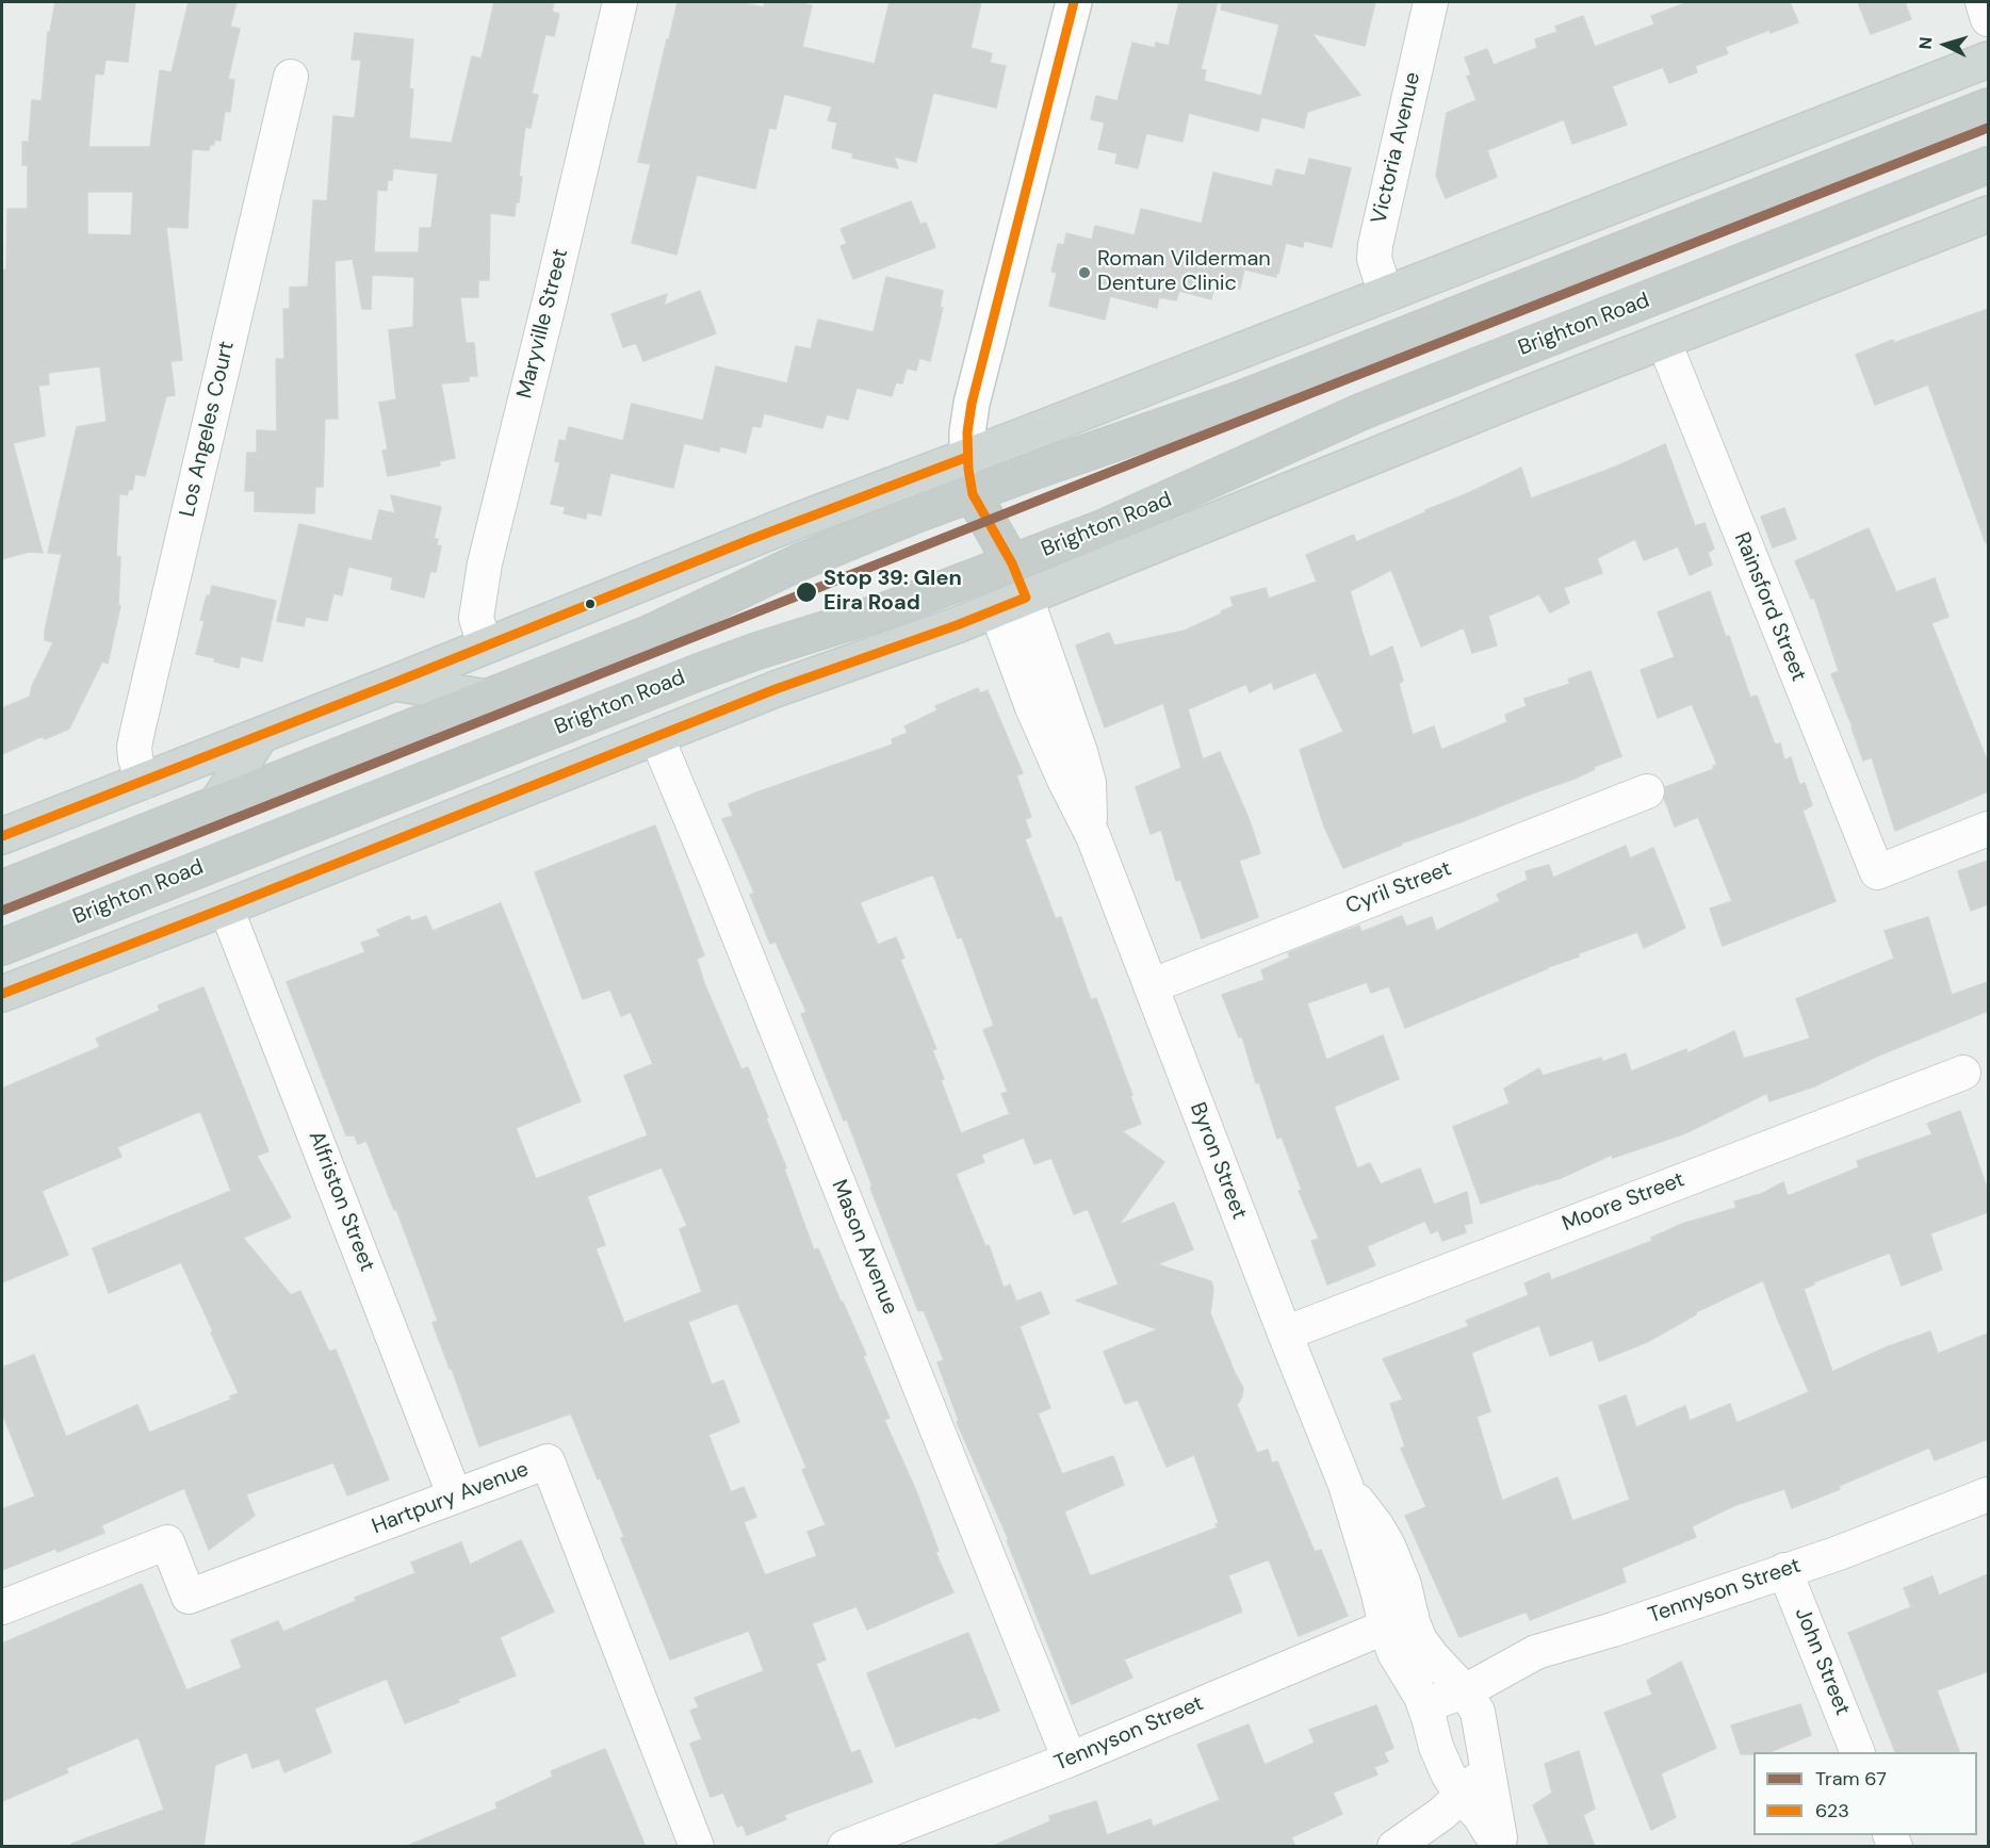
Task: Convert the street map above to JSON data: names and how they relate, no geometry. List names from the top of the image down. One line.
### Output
{"streets":{"highway":["Brighton Road"],"main road":["Byron Street"],"street":["Victoria Avenue","Maryville Street","Los Angeles Court","Rainsford Street","Cyril Street","Alfriston Street","Moore Street","Mason Avenue","Hartpury Avenue","Tennyson Street","John Street"]},"crossings":[["Brighton Road","Rainsford Street"],["Brighton Road","Byron Street"],["Brighton Road","Alfriston Street"],["Brighton Road","Mason Avenue"],["Cyril Street","Byron Street"],["Byron Street","Moore Street"],["Byron Street","Tennyson Street"],["Alfriston Street","Hartpury Avenue"],["Mason Avenue","Tennyson Street"],["Tennyson Street","John Street"]],"places":["Roman Vilderman Denture Clinic","Stop 39: Glen Eira Road"],"lines":["transit line 623","tram line 67"],"legend":["Tram 67","623"],"north":"left"}
